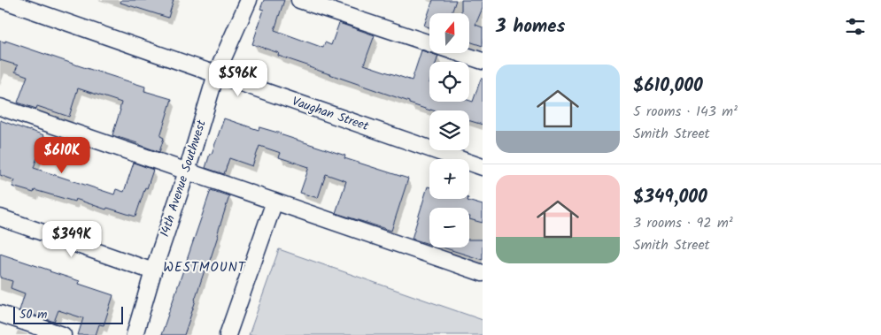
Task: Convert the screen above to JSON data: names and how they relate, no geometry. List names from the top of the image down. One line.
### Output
{"streets":{"street":["Vaughan Street","14th Avenue Southwest"]},"crossings":[["Vaughan Street","14th Avenue Southwest"]],"districts":["WESTMOUNT"],"scale_bar":"50 m","north":"top","page":{"heading":"3 homes","map_buttons":["+","−"],"list":[{"name":"$610,000","note":"5 rooms · 143 m² · Smith Street"},{"name":"$349,000","note":"3 rooms · 92 m² · Smith Street"}],"price":["$596K","$610K","$349K"],"scale":"50 m"}}
